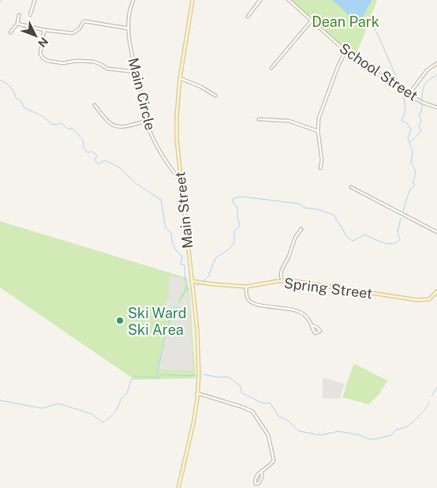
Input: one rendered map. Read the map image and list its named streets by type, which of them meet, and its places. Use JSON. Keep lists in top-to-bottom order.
{
  "streets": {
    "main road": ["Main Street", "Spring Street"],
    "street": ["School Street", "Main Circle"]
  },
  "crossings": [
    ["Main Circle", "Main Street"],
    ["Main Street", "Spring Street"]
  ],
  "parks": ["Dean Park"],
  "places": ["Ski Ward Ski Area"],
  "north": "bottom right"
}
